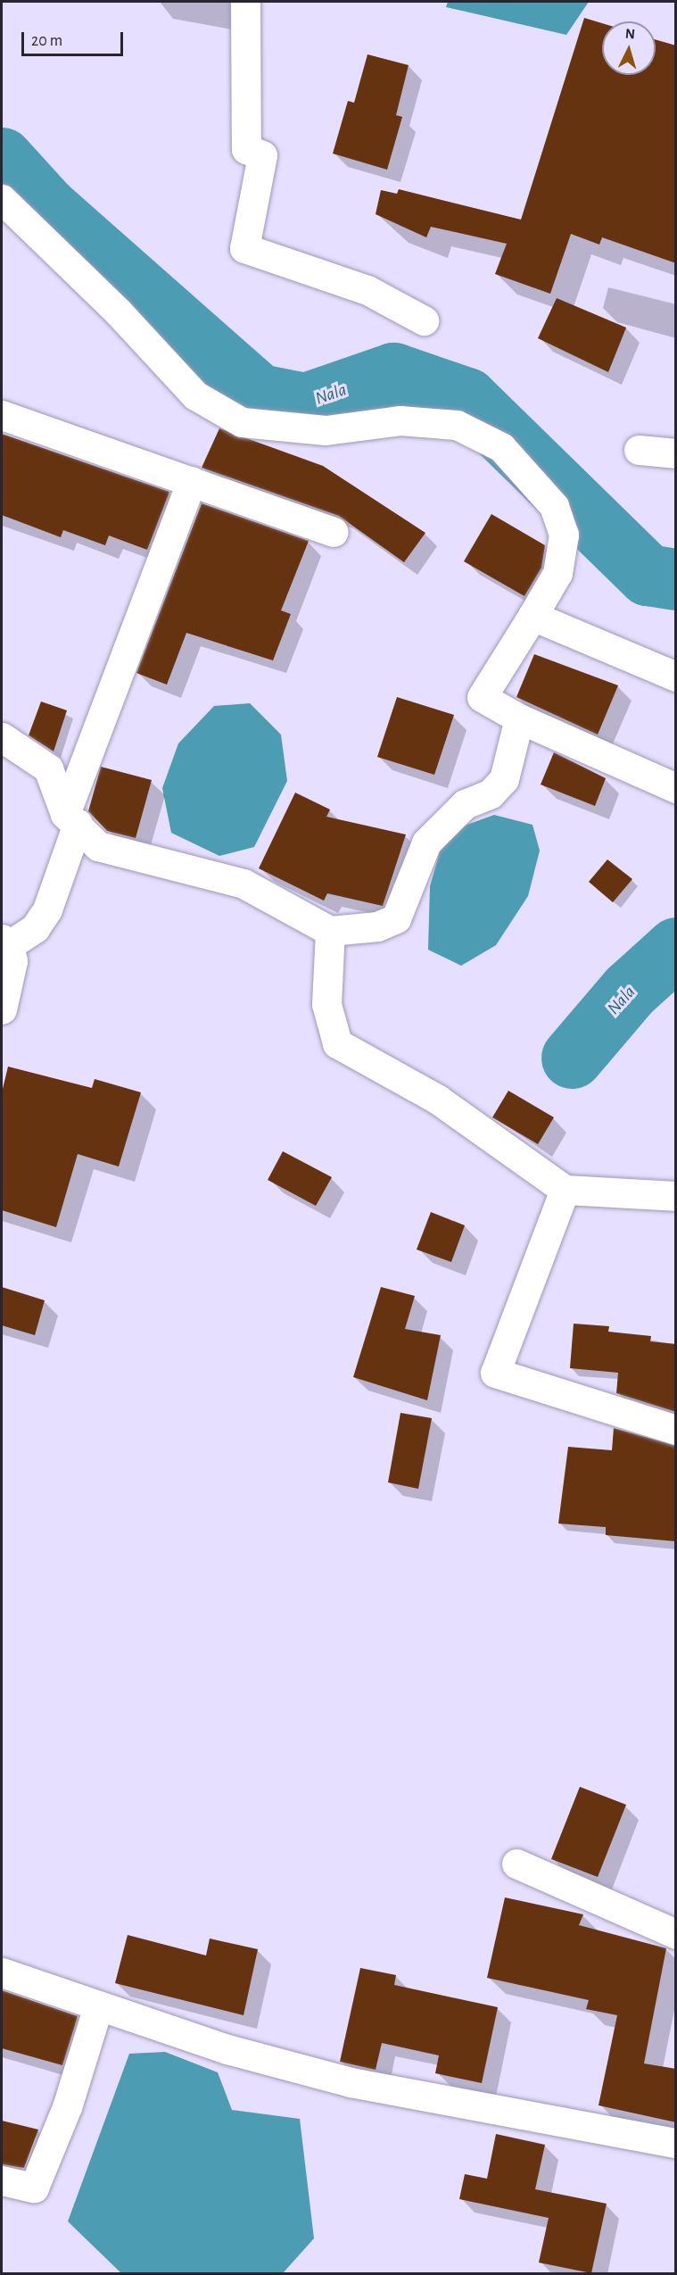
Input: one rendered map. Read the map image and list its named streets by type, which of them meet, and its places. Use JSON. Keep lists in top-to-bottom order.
{
  "water": ["Nala"],
  "scale_bar": "20 m",
  "north": "top"
}
